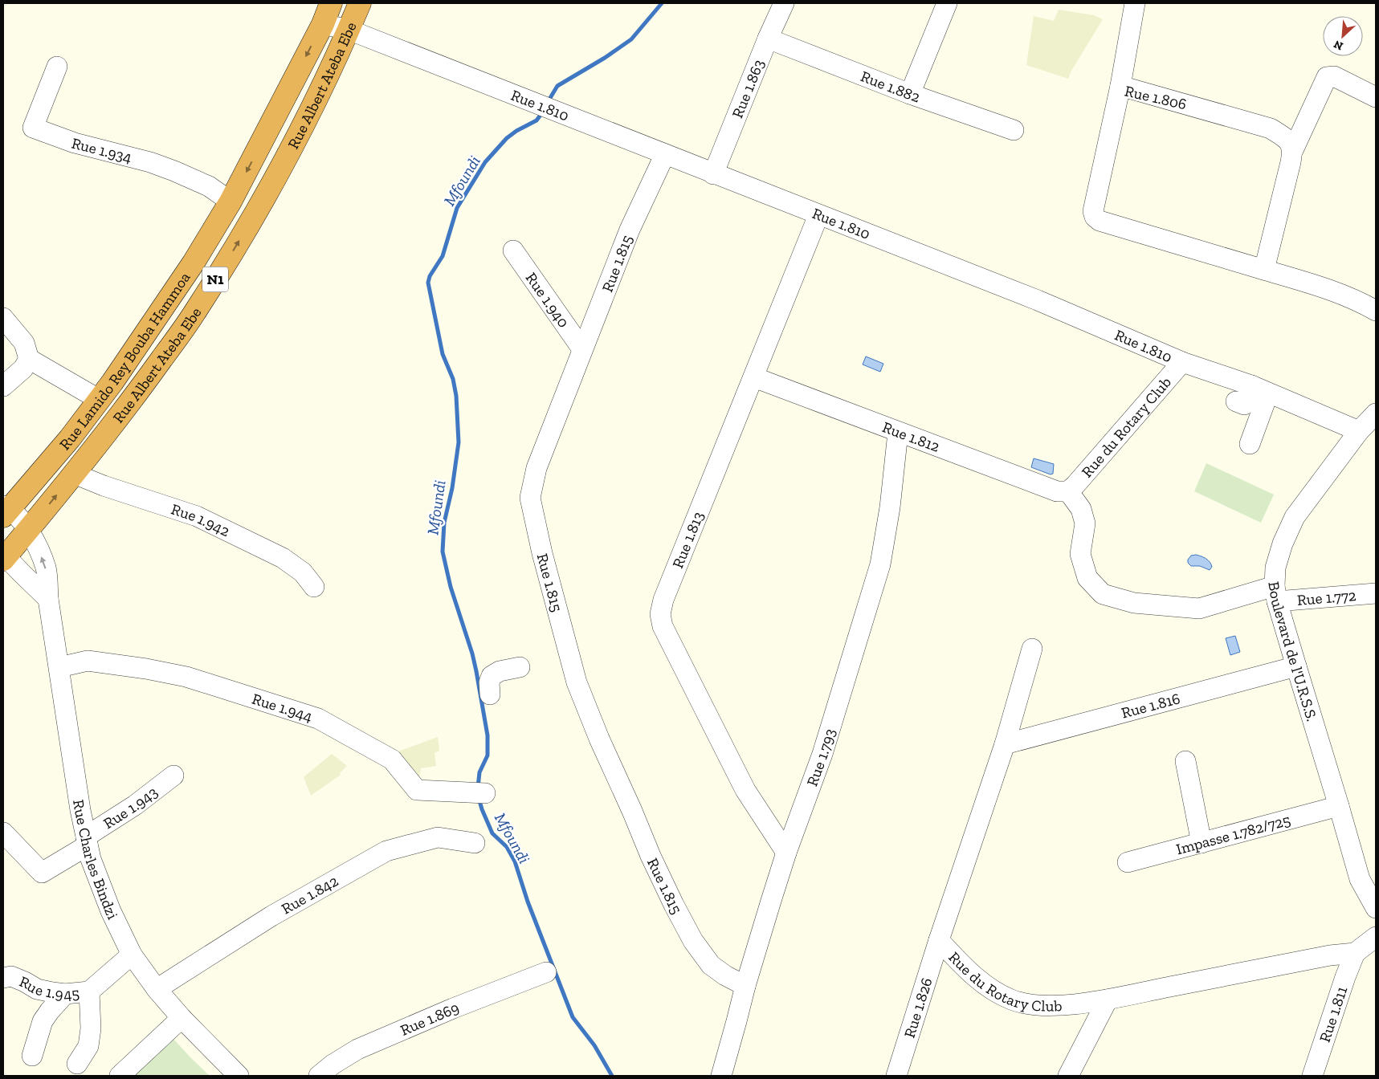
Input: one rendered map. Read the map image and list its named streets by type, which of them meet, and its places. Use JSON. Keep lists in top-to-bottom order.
{
  "streets": {
    "highway": ["Rue Albert Ateba Ebe", "N1", "Rue Lamido Rey Bouba Hammoa"],
    "street": [
      "Rue 1.882",
      "Rue 1.863",
      "Rue 1.806",
      "Rue 1.810",
      "Rue 1.934",
      "Rue 1.815",
      "Rue 1.940",
      "Rue du Rotary Club",
      "Rue 1.812",
      "Rue 1.942",
      "Rue 1.813",
      "Rue 1.772",
      "Boulevard de l'U.R.S.S.",
      "Rue 1.816",
      "Rue 1.944",
      "Rue 1.793",
      "Rue 1.943",
      "Impasse 1.782/725",
      "Rue Charles Bindzi",
      "Rue 1.842",
      "Rue 1.945",
      "Rue 1.826",
      "Rue 1.811",
      "Rue 1.869"
    ]
  },
  "crossings": [
    ["Rue Albert Ateba Ebe", "Rue 1.810"],
    ["Rue Albert Ateba Ebe", "Rue 1.942"],
    ["Rue Albert Ateba Ebe", "Rue Charles Bindzi"],
    ["Rue 1.882", "Rue 1.863"],
    ["Rue 1.863", "Rue 1.810"],
    ["Rue 1.810", "Rue 1.815"],
    ["Rue 1.810", "Rue Lamido Rey Bouba Hammoa"],
    ["Rue 1.810", "Rue du Rotary Club"],
    ["Rue 1.810", "Rue 1.813"],
    ["Rue 1.810", "Boulevard de l'U.R.S.S."],
    ["Rue 1.934", "Rue Lamido Rey Bouba Hammoa"],
    ["Rue 1.815", "Rue 1.940"],
    ["Rue 1.815", "Rue 1.793"],
    ["Rue Lamido Rey Bouba Hammoa", "Rue Charles Bindzi"],
    ["Rue du Rotary Club", "Rue 1.812"],
    ["Rue du Rotary Club", "Rue 1.772"],
    ["Rue du Rotary Club", "Rue 1.816"],
    ["Rue du Rotary Club", "Rue 1.826"],
    ["Rue du Rotary Club", "Rue 1.811"],
    ["Rue 1.812", "Rue 1.813"],
    ["Rue 1.812", "Rue 1.772"],
    ["Rue 1.812", "Rue 1.793"],
    ["Rue 1.813", "Rue 1.793"],
    ["Rue 1.772", "Boulevard de l'U.R.S.S."],
    ["Boulevard de l'U.R.S.S.", "Rue 1.816"],
    ["Boulevard de l'U.R.S.S.", "Impasse 1.782/725"],
    ["Rue 1.944", "Rue Charles Bindzi"],
    ["Rue 1.943", "Rue Charles Bindzi"],
    ["Rue Charles Bindzi", "Rue 1.842"],
    ["Rue Charles Bindzi", "Rue 1.945"]
  ],
  "one_way": ["Rue Albert Ateba Ebe"],
  "water": ["Mfoundi"],
  "north": "bottom left"
}
